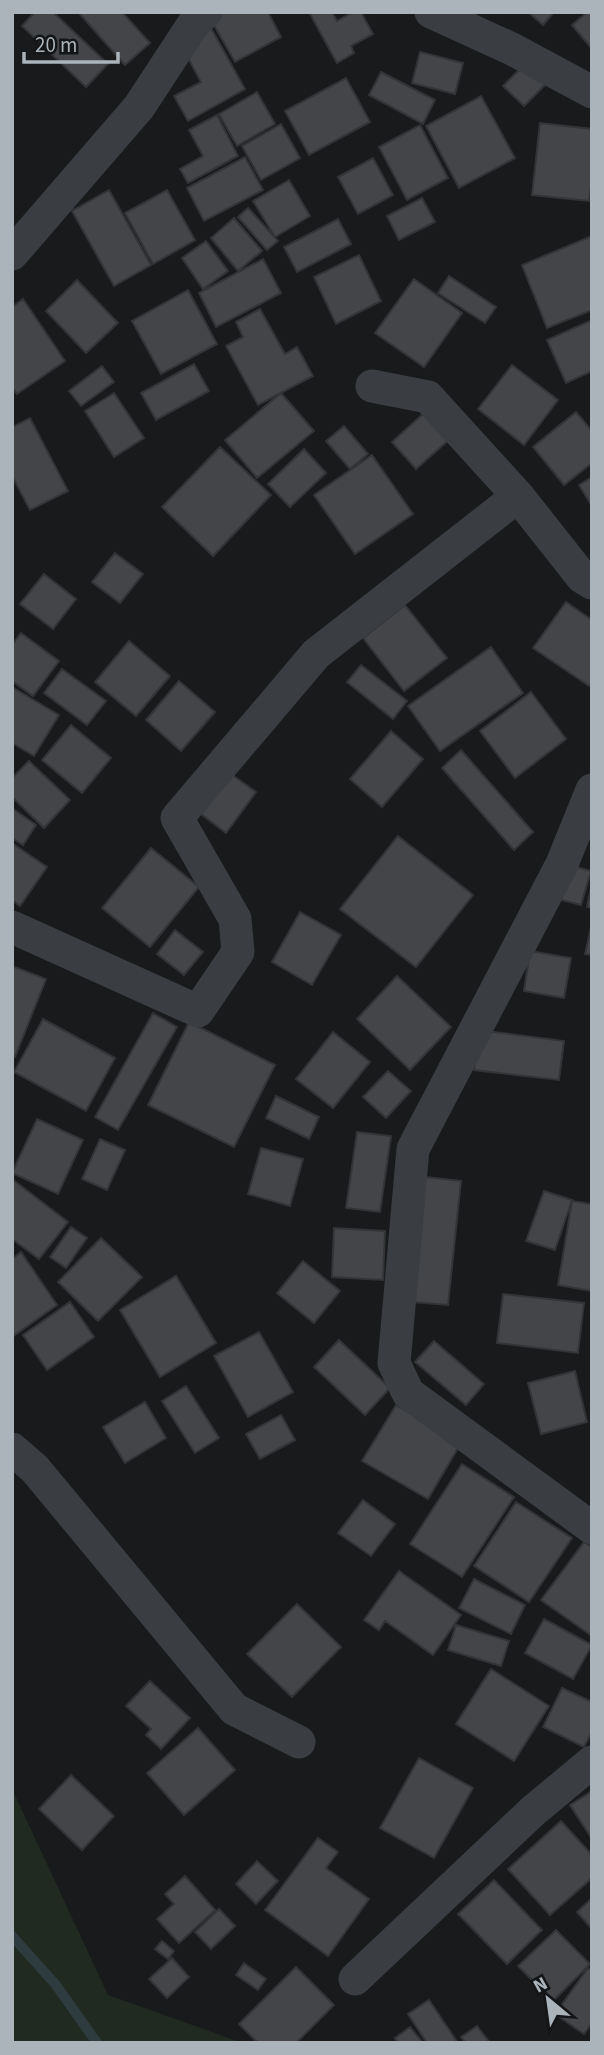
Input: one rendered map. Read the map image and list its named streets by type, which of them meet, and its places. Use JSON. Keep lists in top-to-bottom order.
{
  "scale_bar": "20 m",
  "north": "top left"
}
